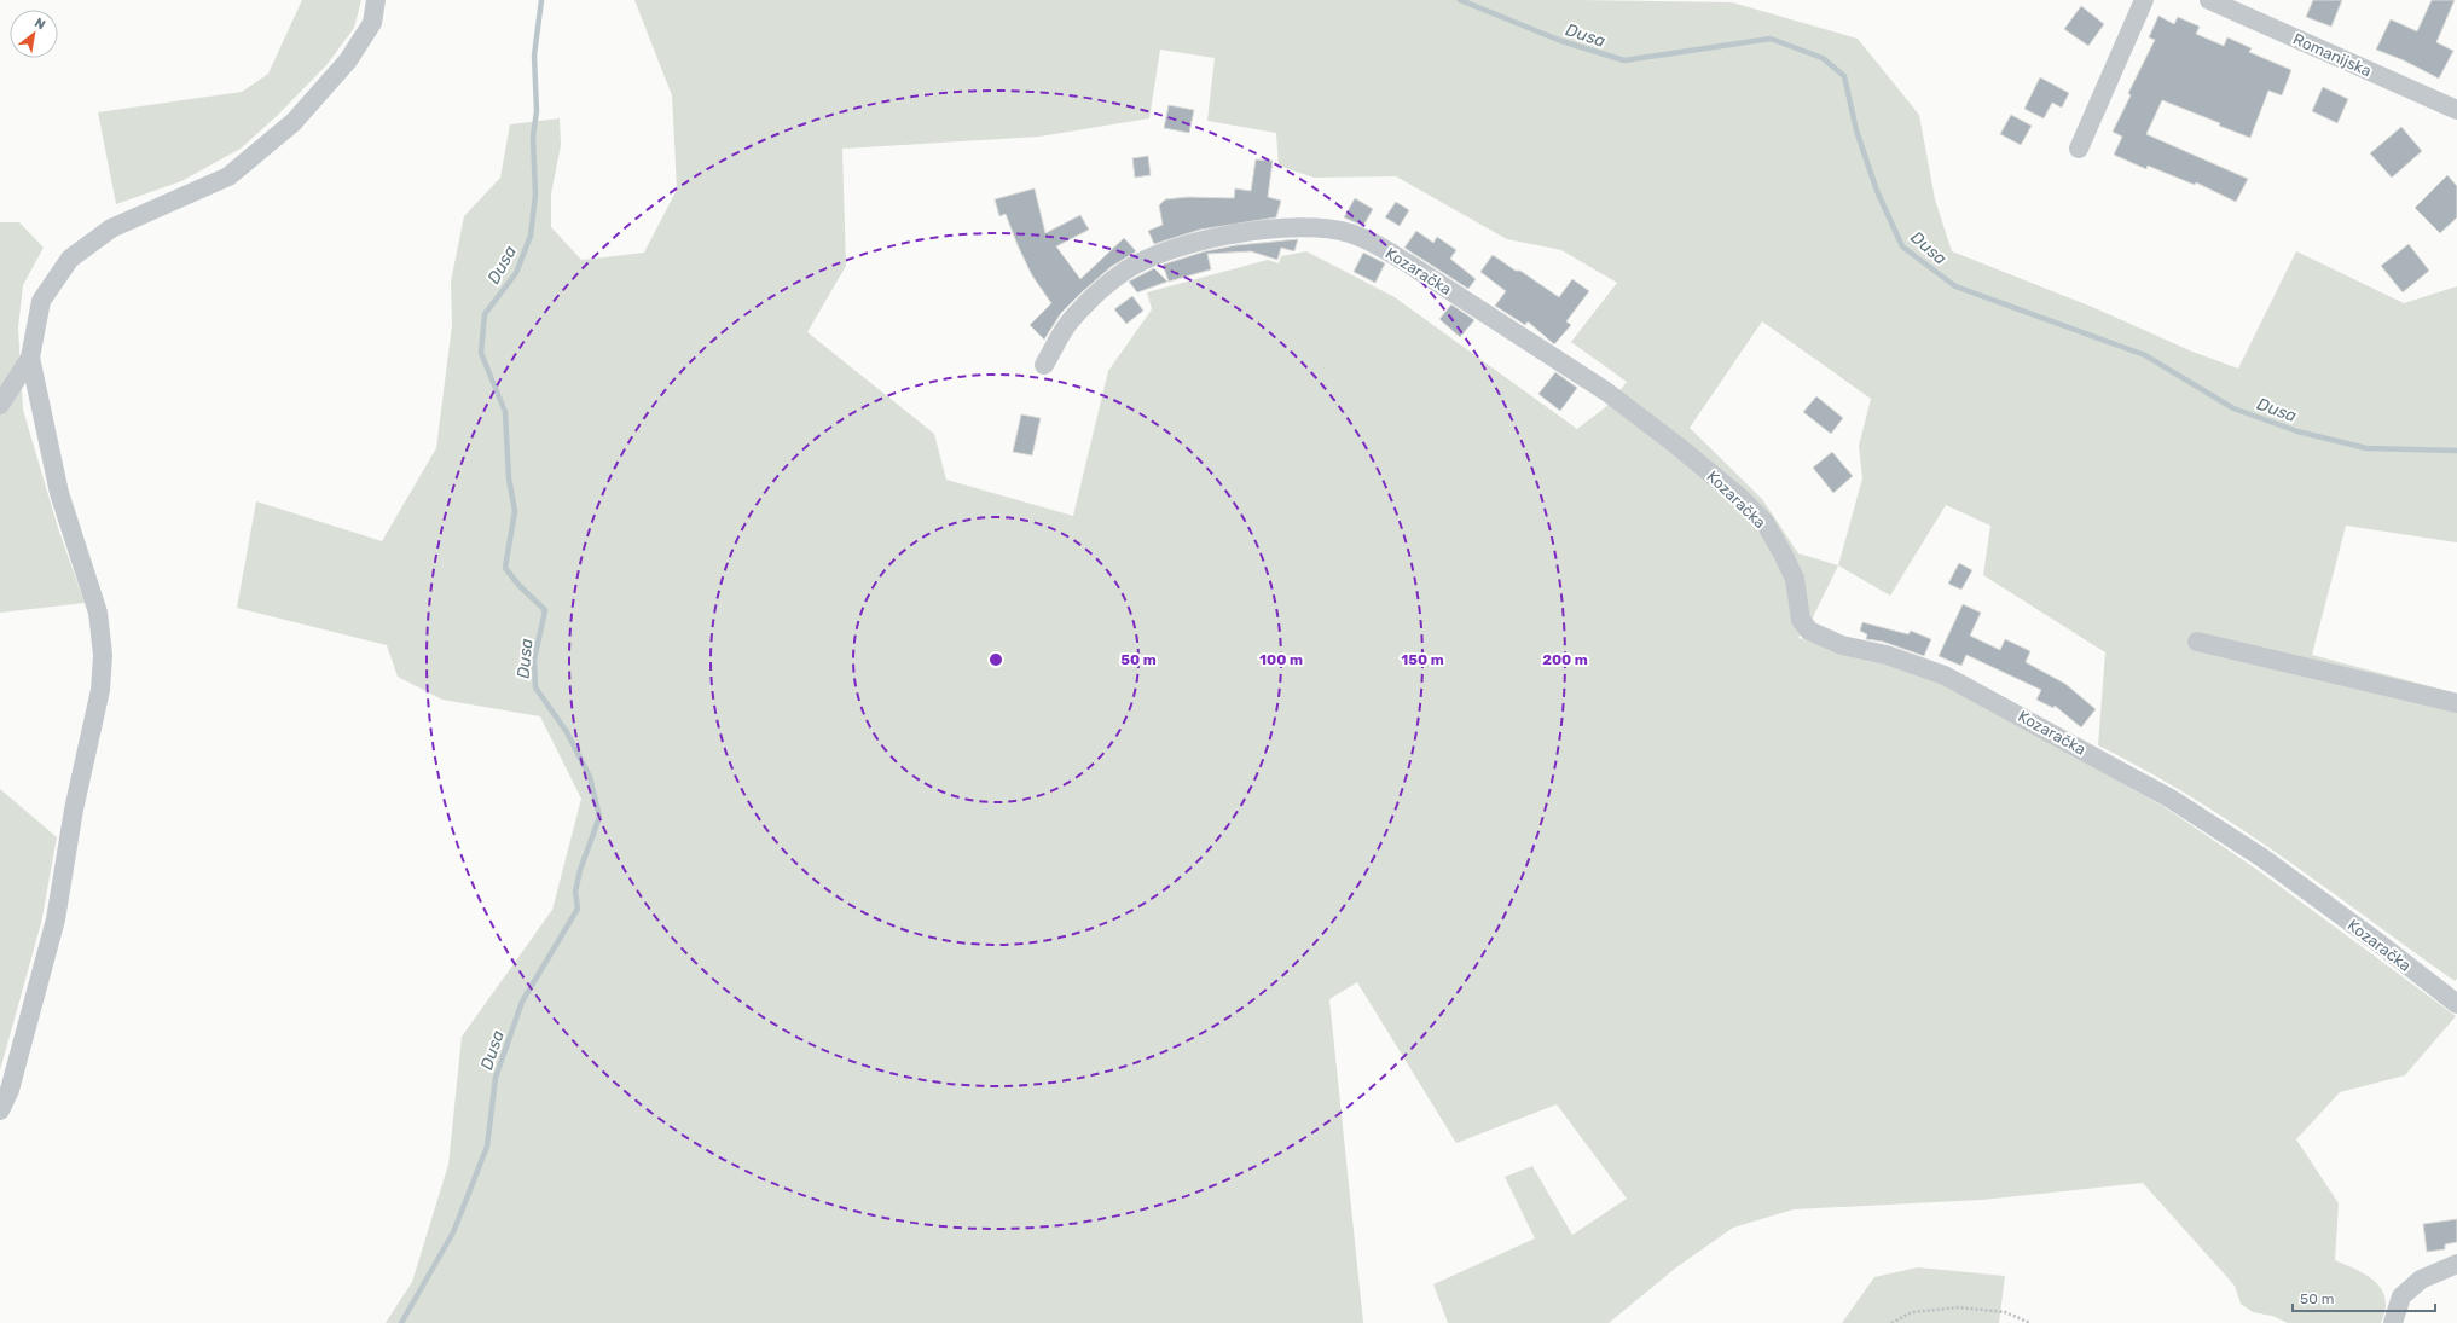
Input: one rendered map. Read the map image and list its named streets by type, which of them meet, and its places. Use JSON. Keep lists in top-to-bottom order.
{
  "streets": {
    "street": ["Romanijska", "Kozaračka"]
  },
  "water": ["Dusa"],
  "scale_bar": "50 m",
  "north": "top right",
  "rings": [
    "50 m",
    "100 m",
    "150 m",
    "200 m"
  ]
}
